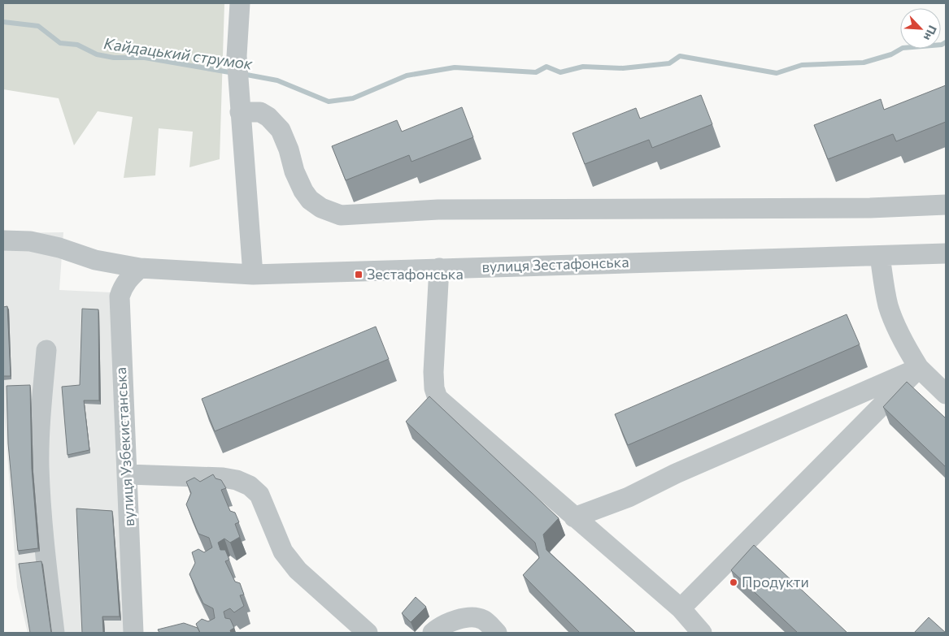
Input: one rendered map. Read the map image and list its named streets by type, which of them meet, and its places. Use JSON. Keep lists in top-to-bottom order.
{
  "streets": {
    "street": ["вулиця Зестафонська", "вулиця Узбекистанська"]
  },
  "crossings": [
    ["вулиця Зестафонська", "вулиця Узбекистанська"]
  ],
  "water": ["Кайдацький струмок"],
  "places": {
    "transit": ["Зестафонська"],
    "other": ["Продукти"]
  },
  "north": "bottom right"
}
